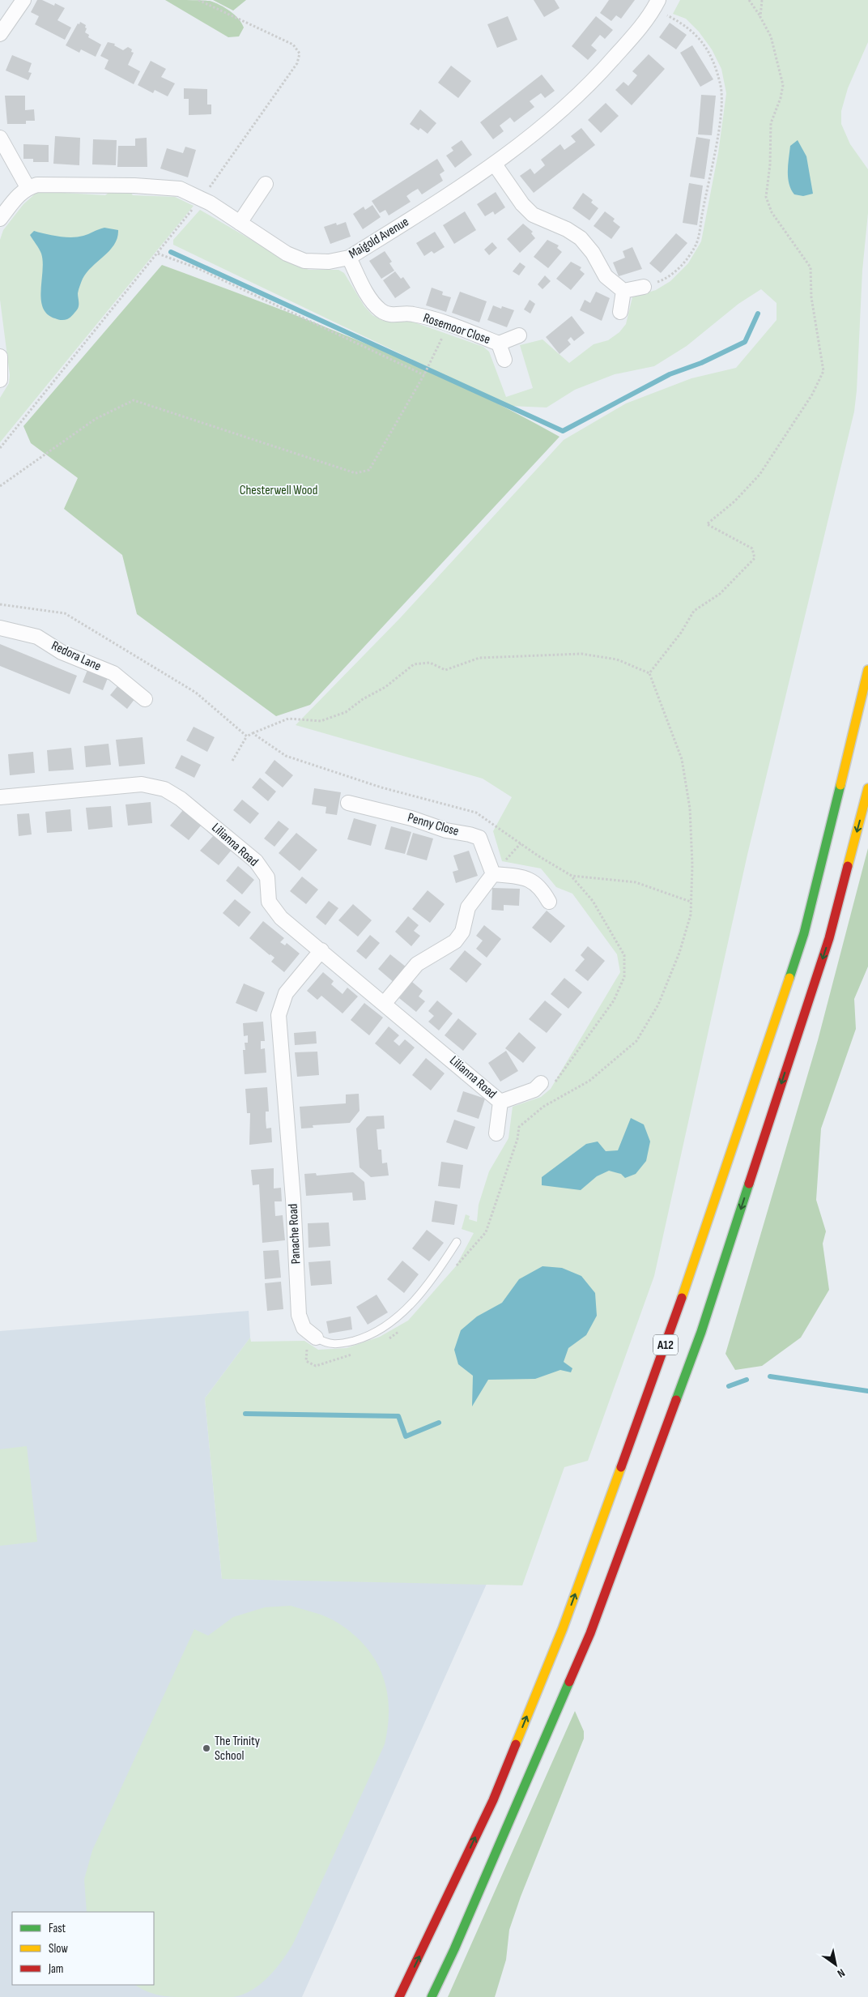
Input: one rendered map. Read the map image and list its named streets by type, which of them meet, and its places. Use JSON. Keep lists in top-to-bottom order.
{
  "streets": {
    "highway": ["A12"],
    "street": [
      "Maigold Avenue",
      "Rosemoor Close",
      "Redora Lane",
      "Penny Close",
      "Lilianna Road",
      "Panache Road"
    ]
  },
  "crossings": [
    ["Maigold Avenue", "Rosemoor Close"],
    ["Lilianna Road", "Panache Road"]
  ],
  "parks": ["Chesterwell Wood"],
  "places": ["The Trinity School"],
  "legend": ["Fast", "Slow", "Jam"],
  "north": "bottom right"
}
